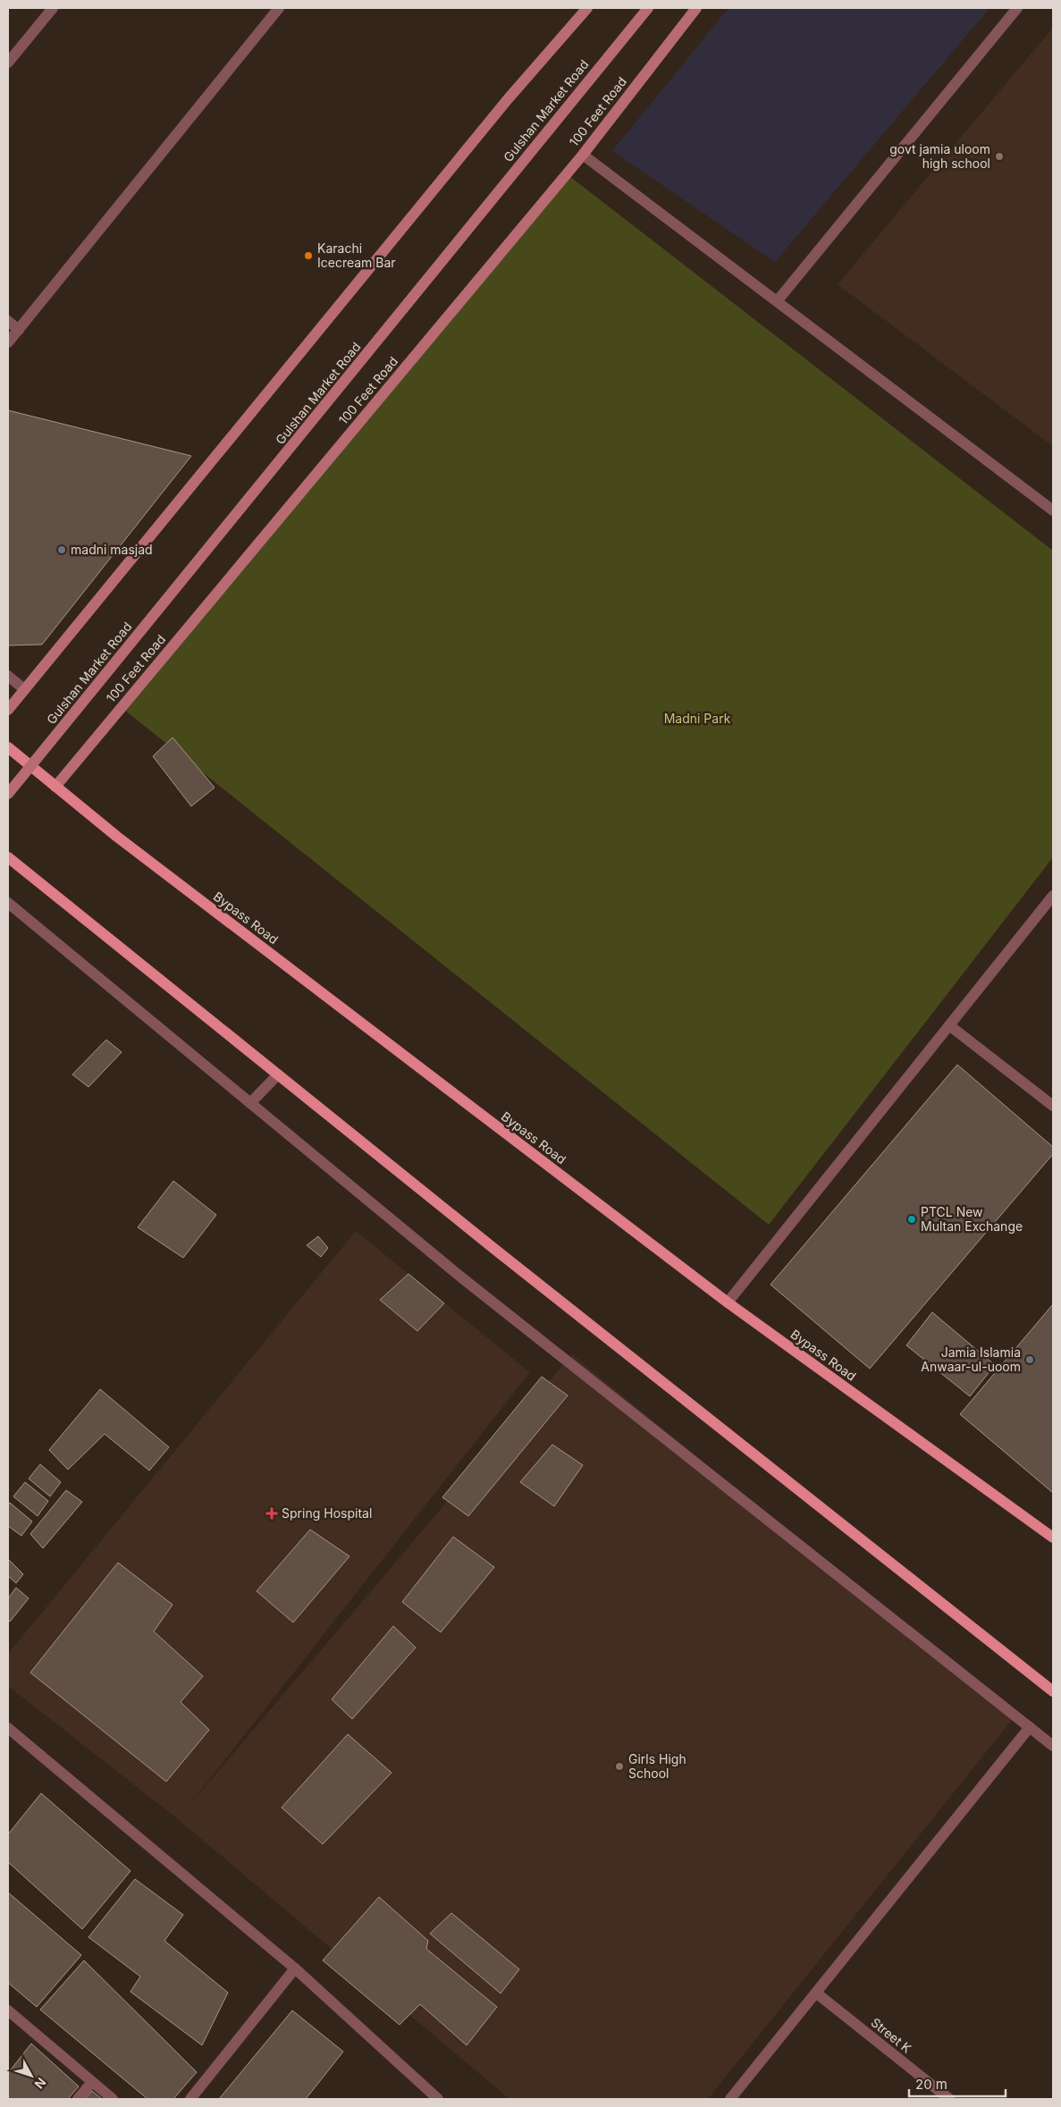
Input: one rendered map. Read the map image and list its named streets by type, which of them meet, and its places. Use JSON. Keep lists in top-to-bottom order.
{
  "streets": {
    "main road": ["Gulshan Market Road", "100 Feet Road", "Bypass Road"],
    "street": ["Street K"]
  },
  "crossings": [
    ["100 Feet Road", "Bypass Road"]
  ],
  "parks": ["Madni Park"],
  "places": {
    "other": [
      "govt jamia uloom high school",
      "Karachi Icecream Bar",
      "madni masjad",
      "PTCL New Multan Exchange",
      "Jamia Islamia Anwaar-ul-uoom",
      "Girls High School"
    ],
    "health": ["Spring Hospital"]
  },
  "scale_bar": "20 m",
  "north": "bottom right"
}
